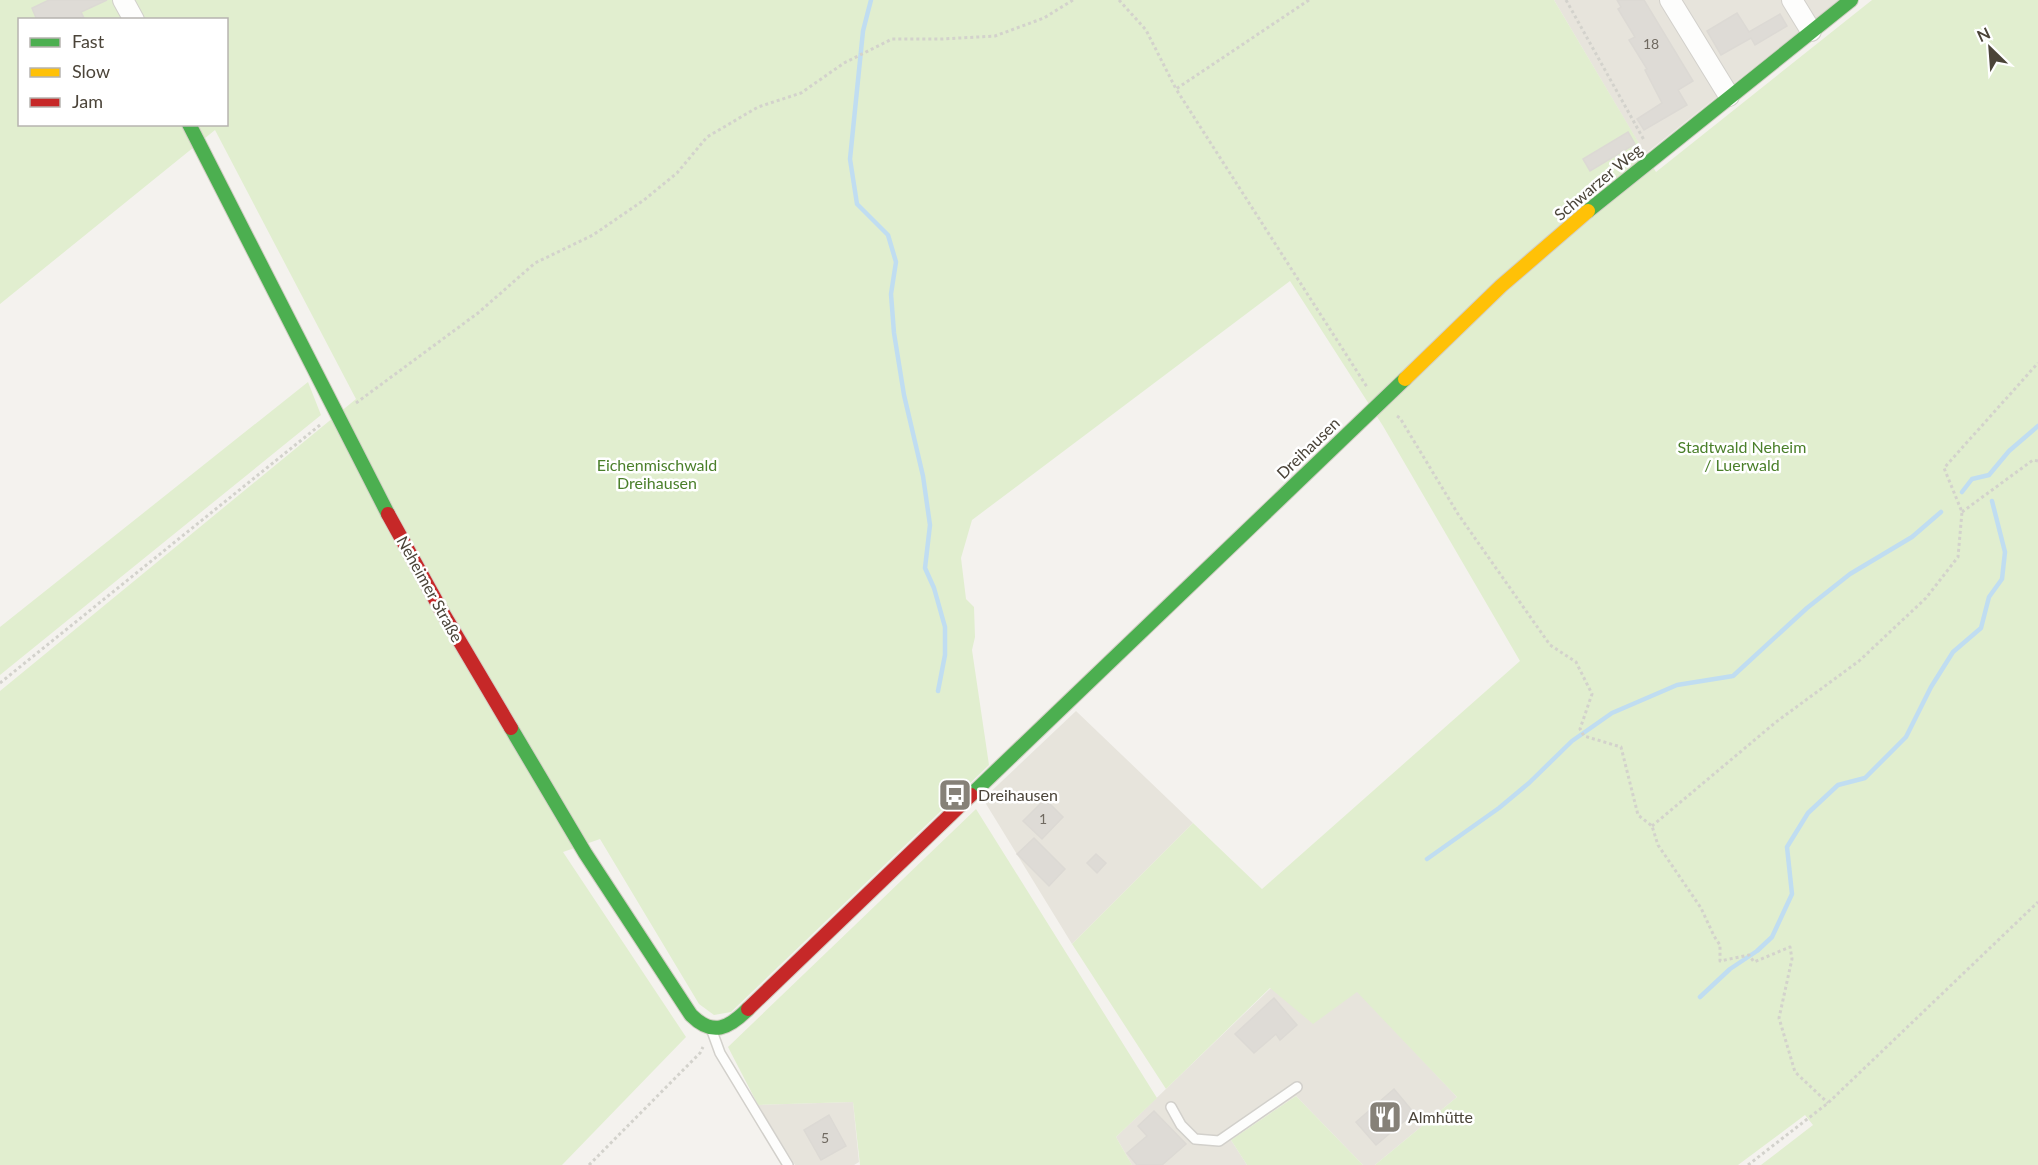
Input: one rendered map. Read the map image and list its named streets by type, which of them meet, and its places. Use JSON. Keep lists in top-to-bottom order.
{
  "streets": {
    "street": ["Schwarzer Weg", "Dreihausen", "Neheimer Straße"]
  },
  "crossings": [
    ["Schwarzer Weg", "Dreihausen"],
    ["Dreihausen", "Neheimer Straße"]
  ],
  "parks": ["Stadtwald Neheim / Luerwald", "Eichenmischwald Dreihausen"],
  "places": {
    "bus stop": ["Dreihausen"],
    "restaurant": ["Almhütte"]
  },
  "house_numbers": ["18", "1", "5"],
  "legend": ["Fast", "Slow", "Jam"],
  "north": "top left"
}
